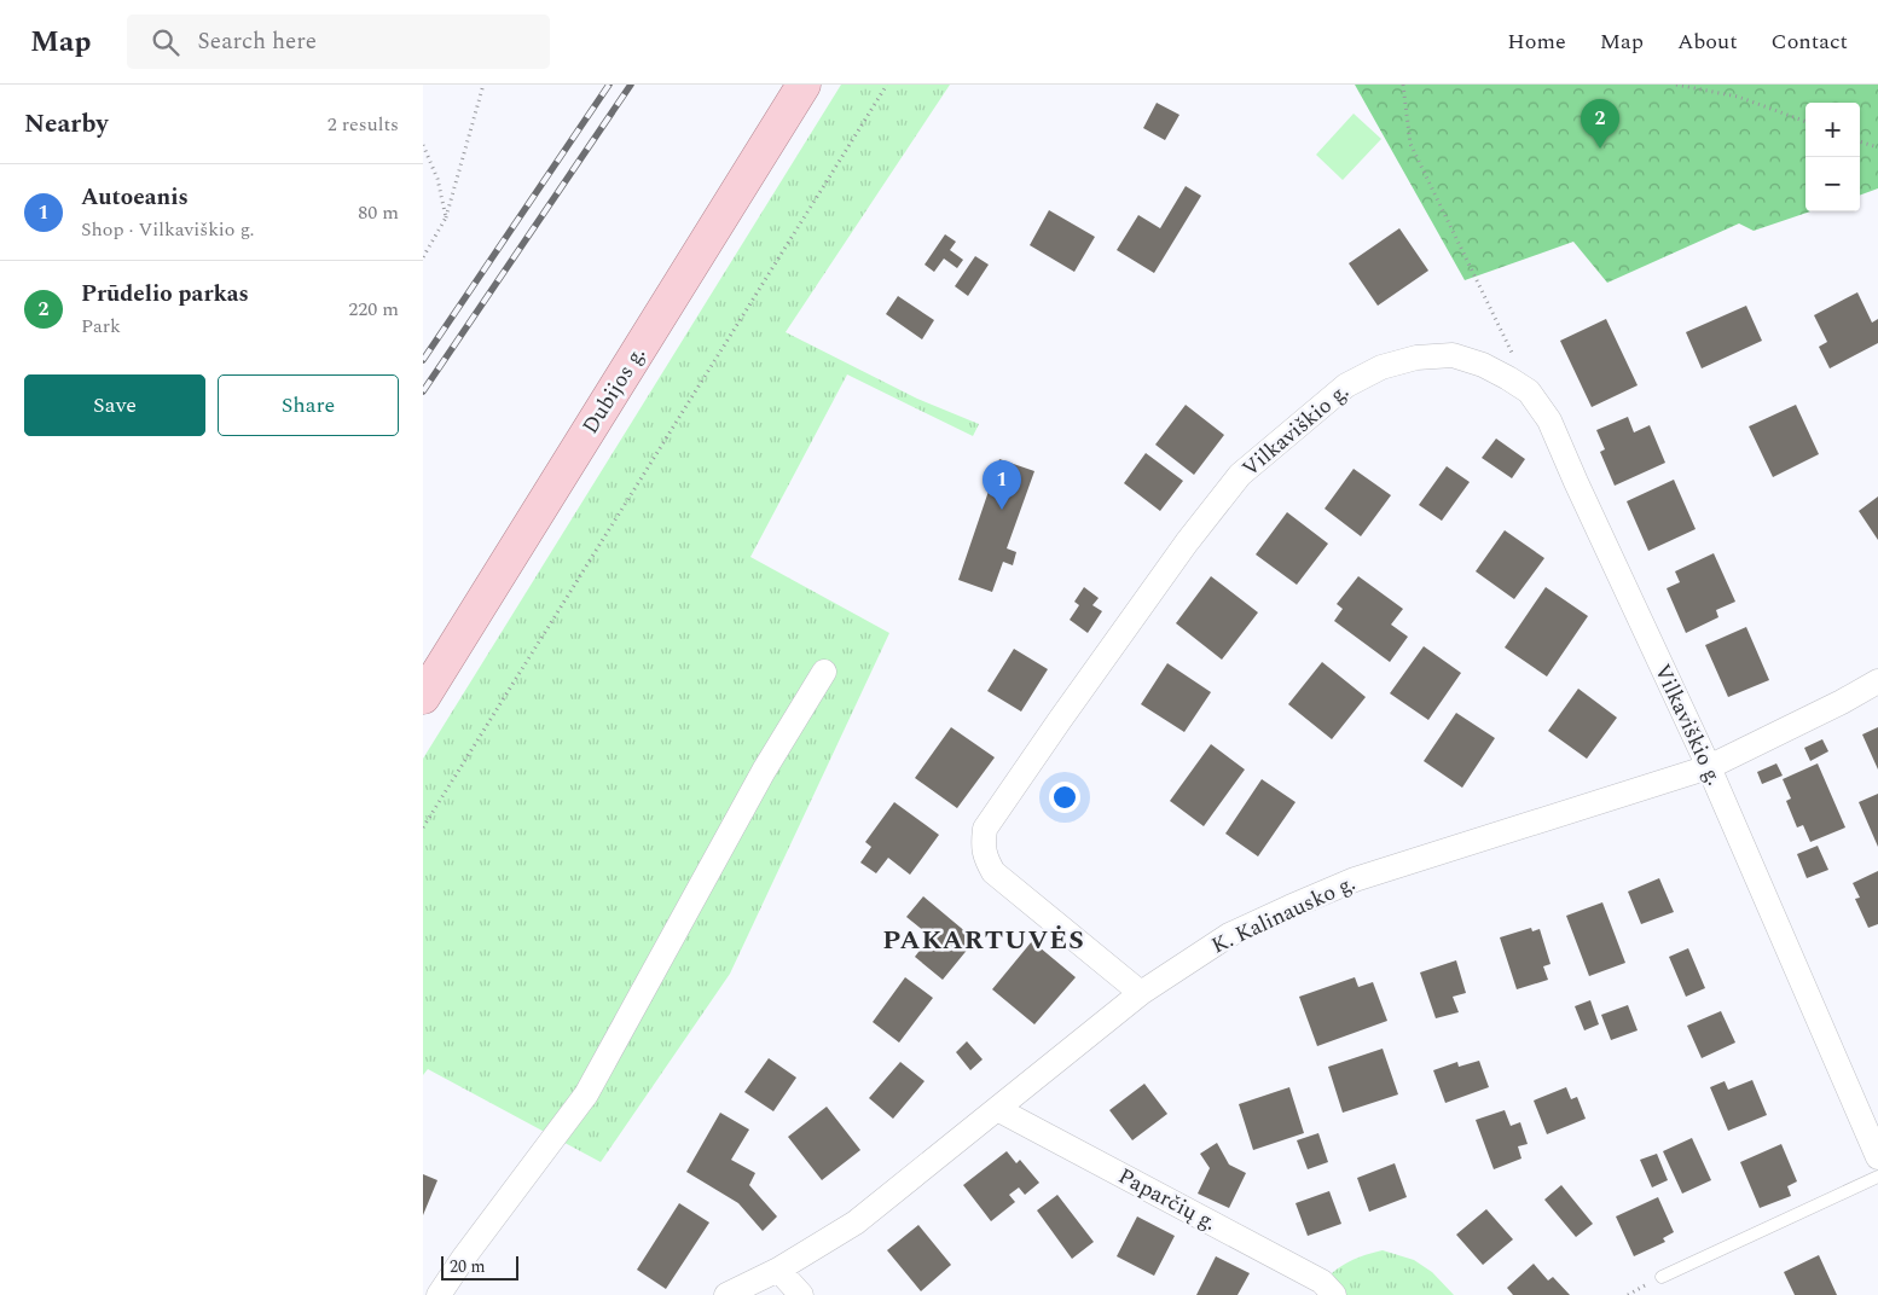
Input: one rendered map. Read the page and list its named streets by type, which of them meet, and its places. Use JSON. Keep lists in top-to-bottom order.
{
  "streets": {
    "main road": ["Dubijos g."],
    "street": ["Vilkaviškio g.", "K. Kalinausko g.", "Paparčių g."]
  },
  "crossings": [
    ["Vilkaviškio g.", "K. Kalinausko g."],
    ["K. Kalinausko g.", "Paparčių g."]
  ],
  "districts": ["PAKARTUVĖS"],
  "scale_bar": "20 m",
  "page": {
    "header": "Map",
    "search": "Search here",
    "nav": [
      "Home",
      "Map",
      "About",
      "Contact"
    ],
    "heading": ["Nearby", "2 results"],
    "pins": ["2", "1"],
    "map_buttons": ["+", "−"],
    "list": [
      {
        "mark": "1",
        "name": "Autoeanis",
        "note": "Shop · Vilkaviškio g.",
        "value": "80 m"
      },
      {
        "mark": "2",
        "name": "Prūdelio parkas",
        "note": "Park",
        "value": "220 m"
      }
    ],
    "buttons": ["Save", "Share"],
    "scale": "20 m"
  }
}
